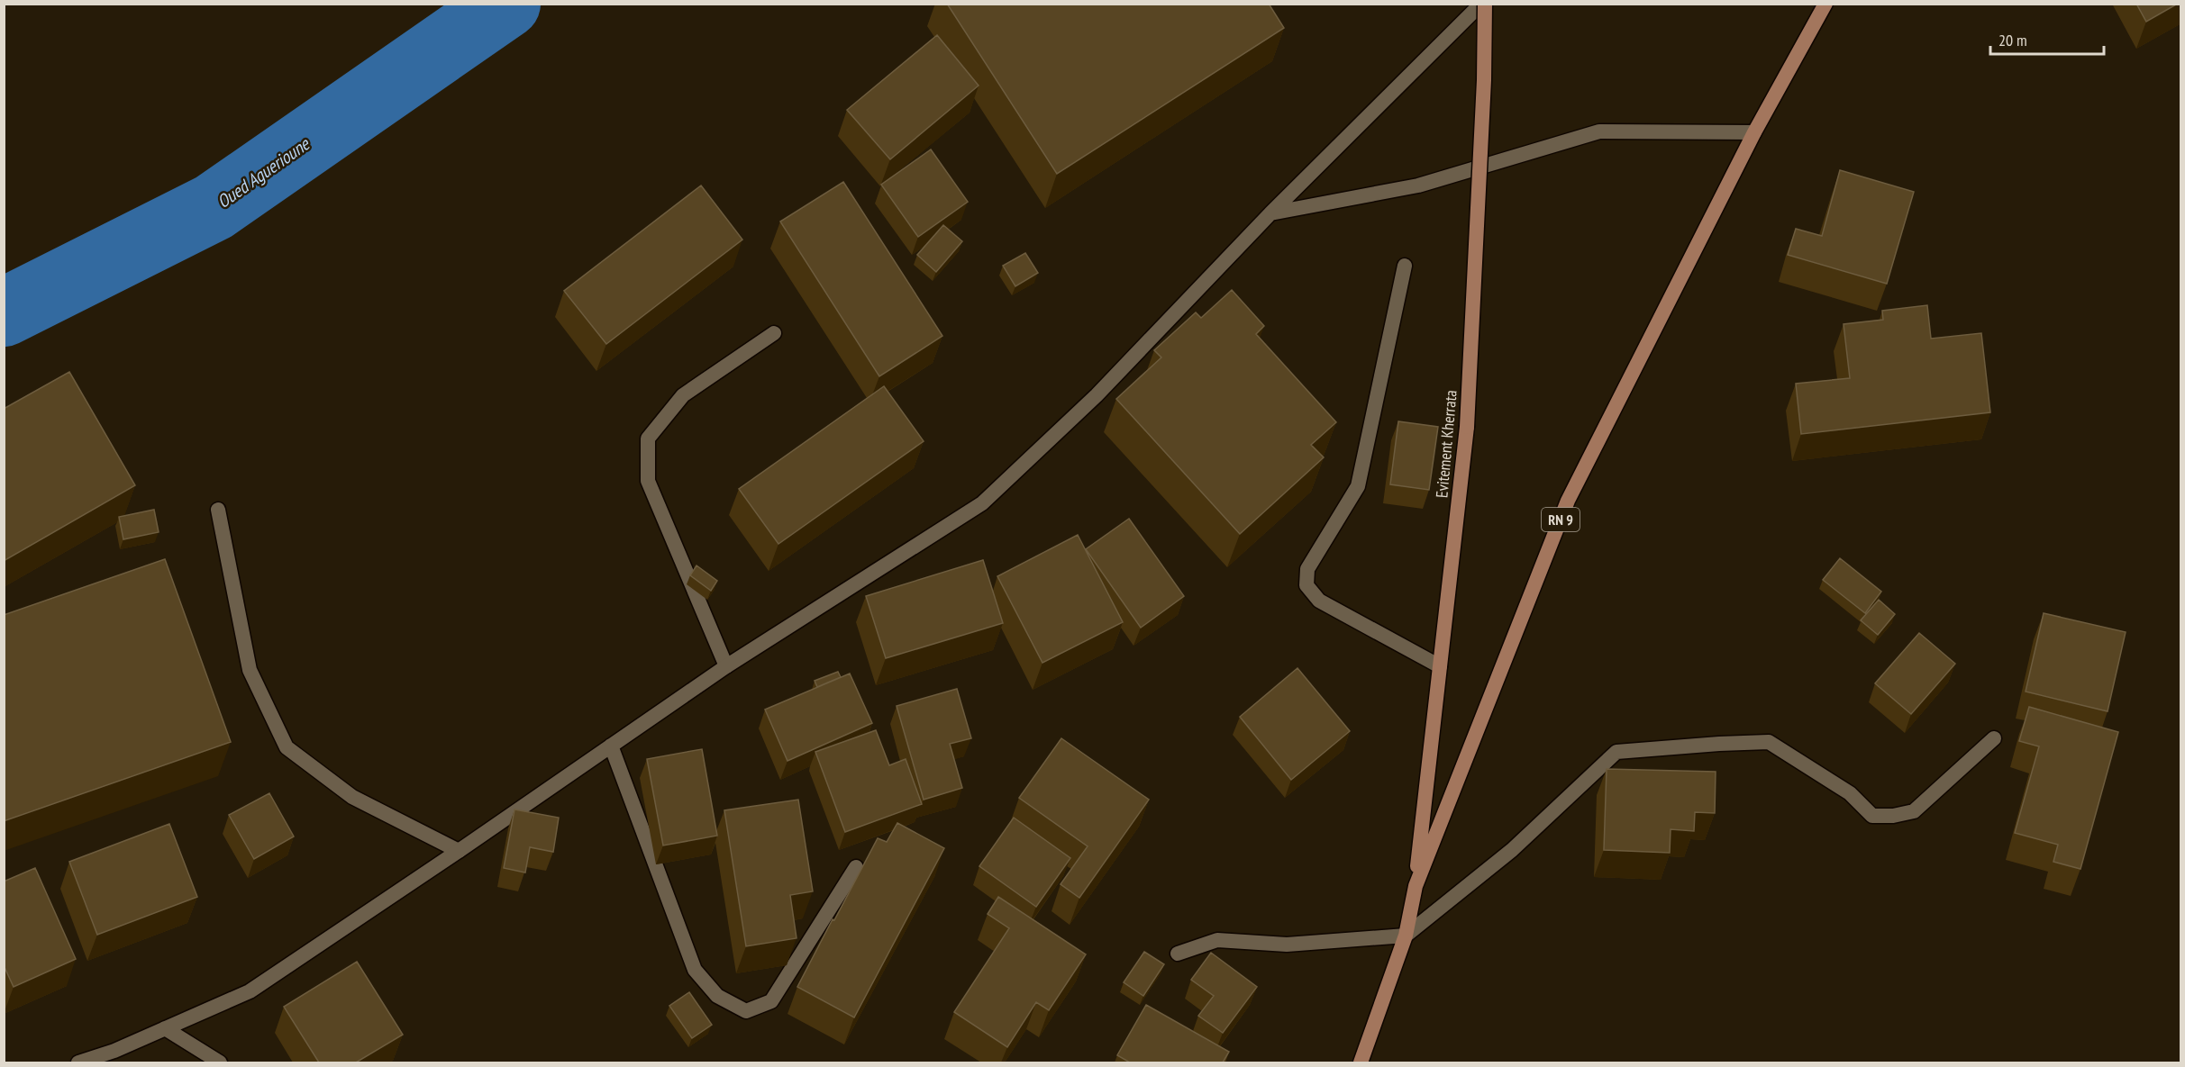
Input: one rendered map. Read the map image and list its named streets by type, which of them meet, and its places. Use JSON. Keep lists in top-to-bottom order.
{
  "streets": {
    "main road": ["Evitement Kherrata", "RN 9"]
  },
  "crossings": [
    ["Evitement Kherrata", "RN 9"]
  ],
  "water": ["Oued Aguerioune"],
  "scale_bar": "20 m"
}
